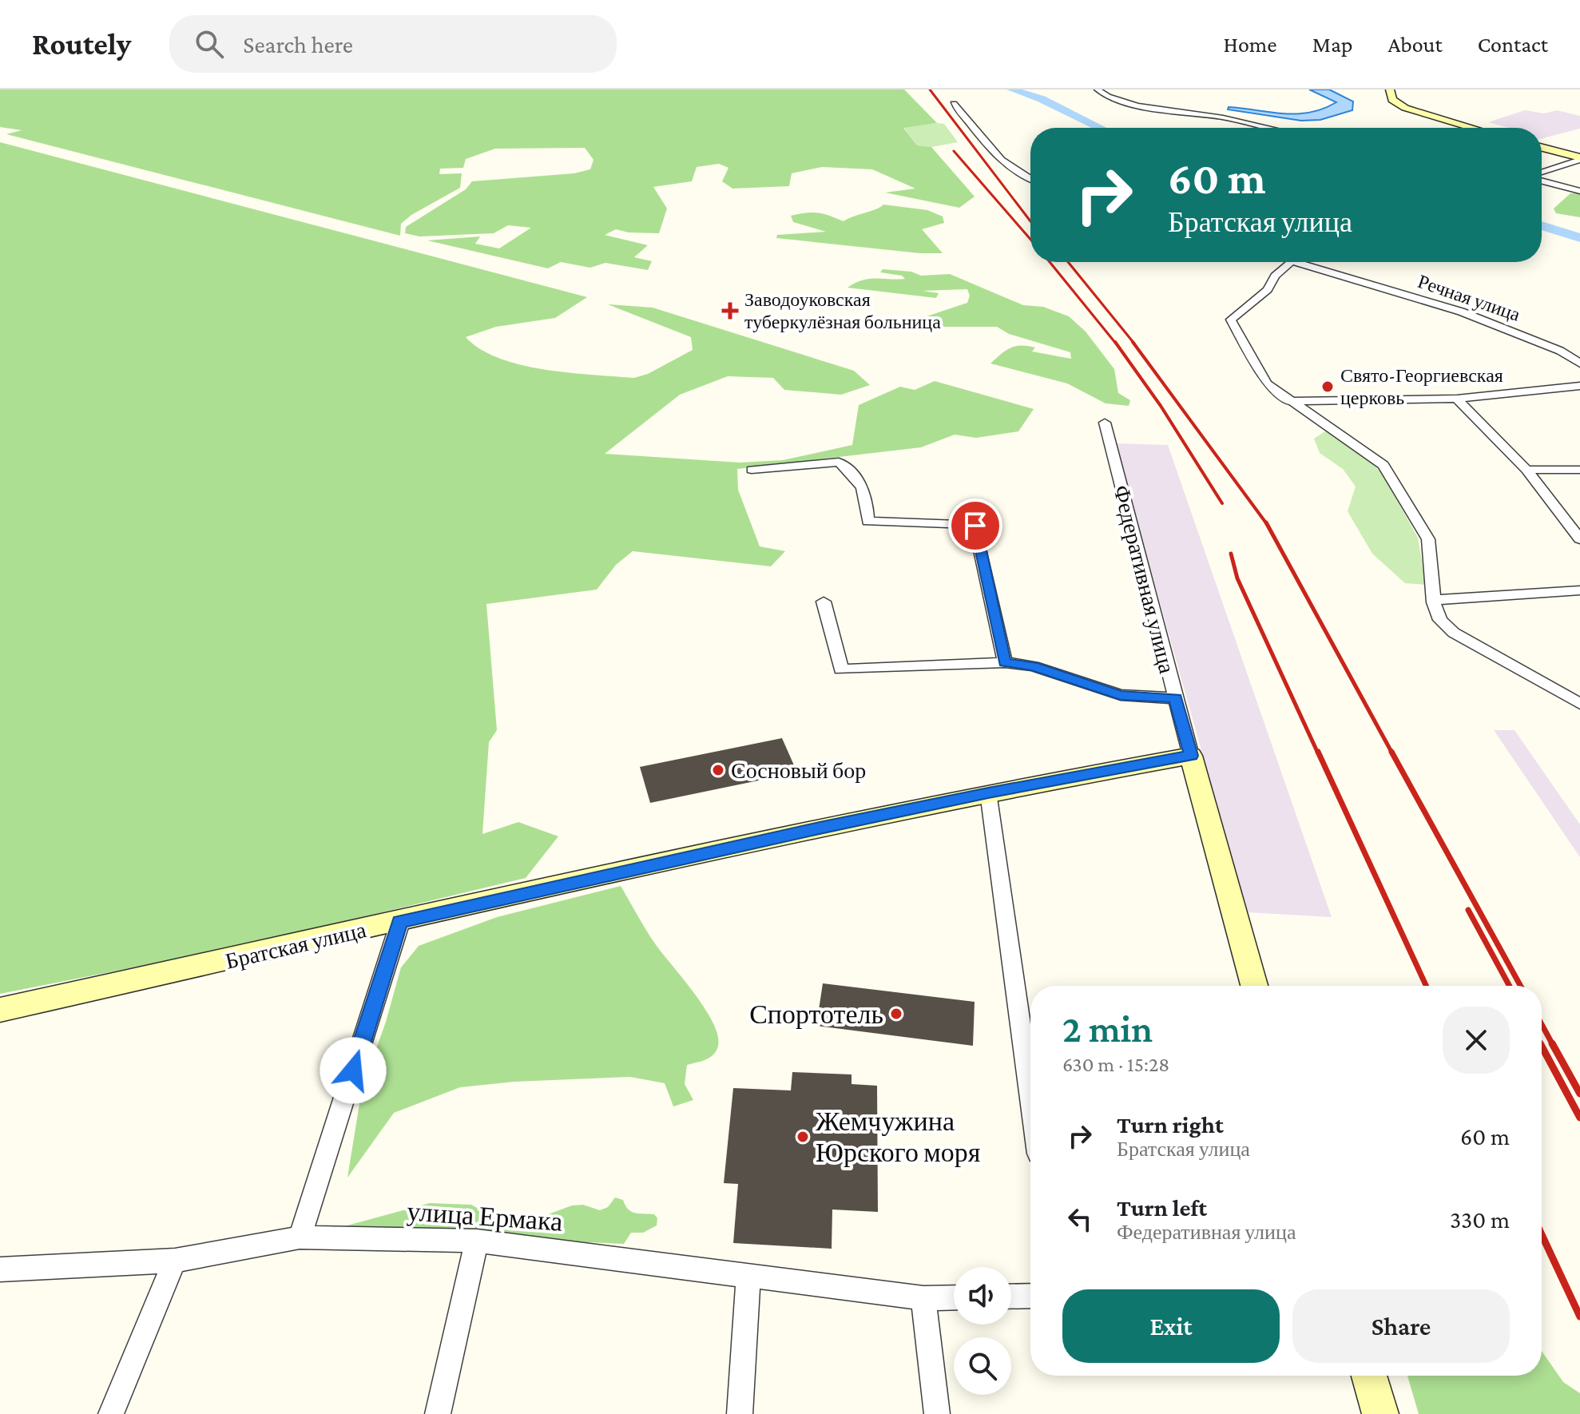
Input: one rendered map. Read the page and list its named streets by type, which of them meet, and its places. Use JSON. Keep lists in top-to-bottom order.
{
  "streets": {
    "street": [
      "Речная улица",
      "Федеративная улица",
      "Братская улица",
      "улица Ермака"
    ]
  },
  "crossings": [
    ["Федеративная улица", "Братская улица"]
  ],
  "places": {
    "health": ["Заводоуковская туберкулёзная больница"],
    "other": [
      "Свято-Георгиевская церковь",
      "Сосновый бор",
      "Спортотель",
      "Жемчужина Юрского моря"
    ]
  },
  "page": {
    "header": "Routely",
    "search": "Search here",
    "nav": [
      "Home",
      "Map",
      "About",
      "Contact"
    ],
    "turn": ["60 m", "Братская улица"],
    "heading": ["2 min", "630 m · 15:28"],
    "list": [
      {
        "name": "Turn right",
        "note": "Братская улица",
        "value": "60 m"
      },
      {
        "name": "Turn left",
        "note": "Федеративная улица",
        "value": "330 m"
      }
    ],
    "buttons": ["Exit", "Share"]
  }
}
